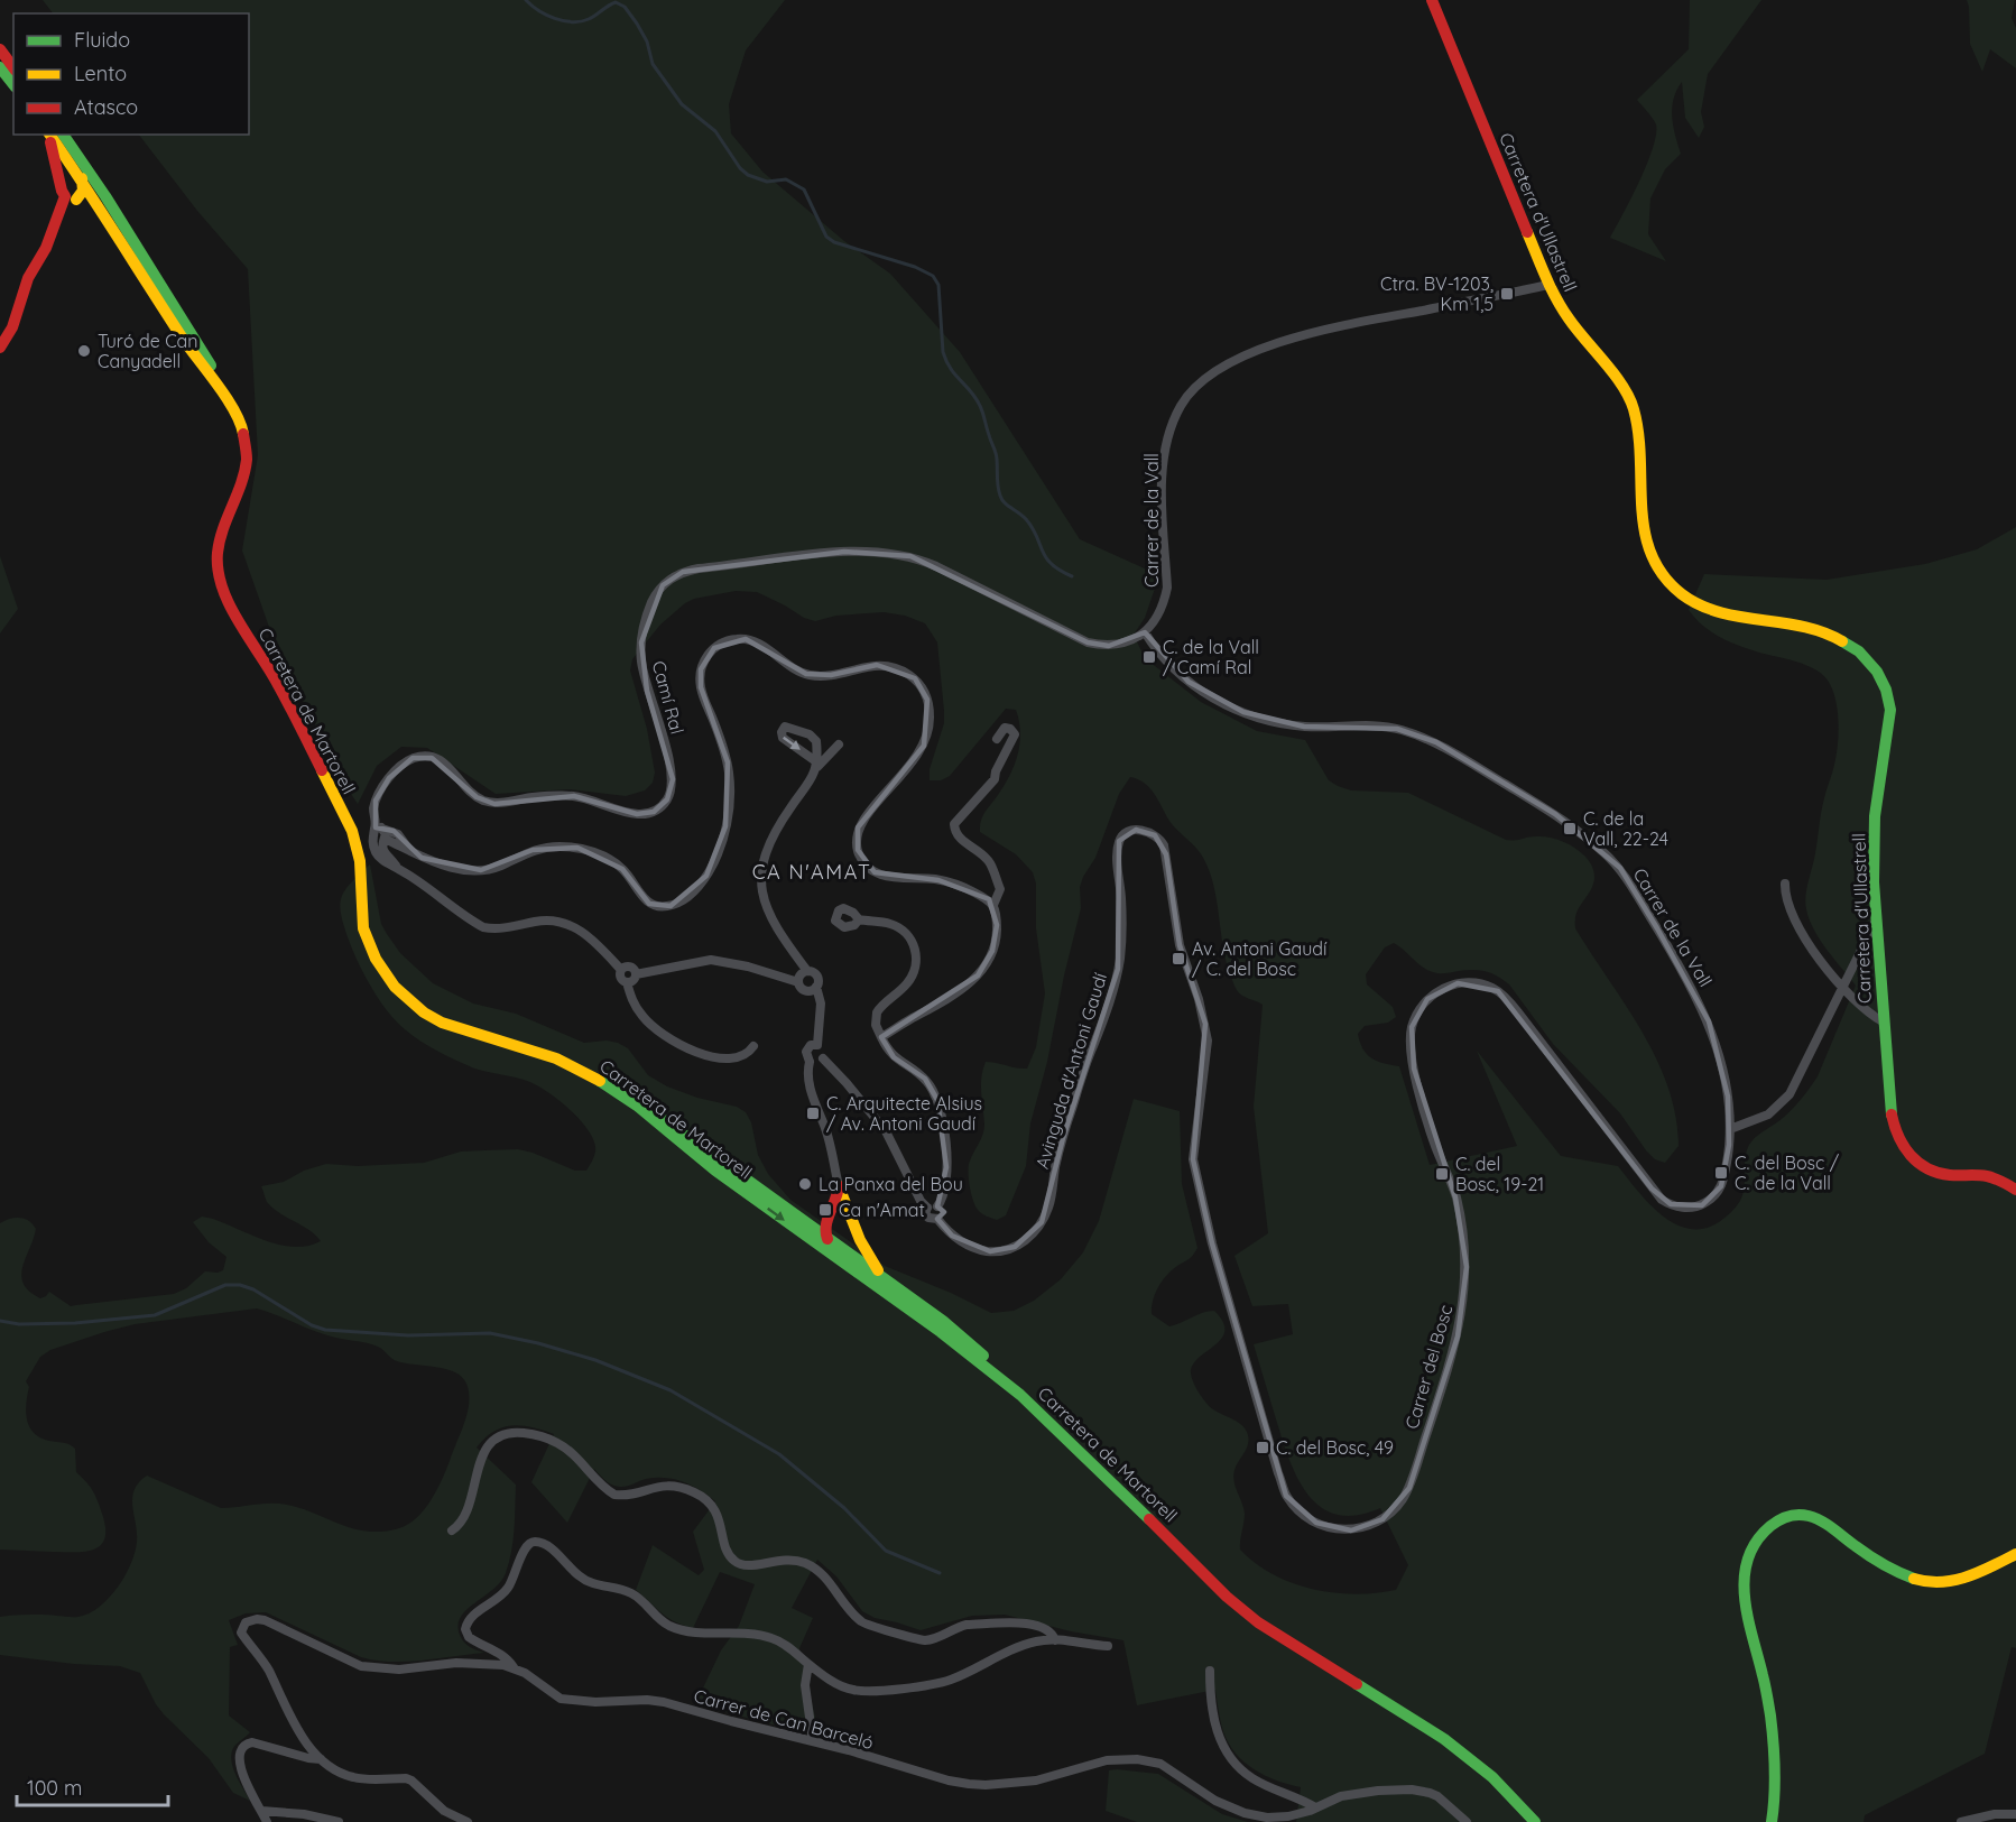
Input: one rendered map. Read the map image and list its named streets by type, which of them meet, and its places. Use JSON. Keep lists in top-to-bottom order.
{
  "streets": {
    "main road": ["Carretera d'Ullastrell", "Carretera de Martorell"],
    "street": [
      "Carrer de la Vall",
      "Camí Ral",
      "Avinguda d'Antoni Gaudí",
      "Carrer del Bosc",
      "Carrer de Can Barceló"
    ]
  },
  "crossings": [
    ["Carretera d'Ullastrell", "Carrer de la Vall"],
    ["Carrer de la Vall", "Camí Ral"],
    ["Carrer de la Vall", "Carrer del Bosc"],
    ["Avinguda d'Antoni Gaudí", "Carrer del Bosc"]
  ],
  "districts": ["CA N'AMAT"],
  "places": {
    "transit": [
      "Ctra. BV-1203, Km 1,5",
      "C. de la Vall / Camí Ral",
      "C. de la Vall, 22-24",
      "Av. Antoni Gaudí / C. del Bosc",
      "C. Arquitecte Alsius / Av. Antoni Gaudí",
      "C. del Bosc / C. de la Vall",
      "C. del Bosc, 19-21",
      "Ca n'Amat",
      "C. del Bosc, 49"
    ],
    "other": ["Turó de Can Canyadell", "La Panxa del Bou"]
  },
  "legend": ["Fluido", "Lento", "Atasco"],
  "scale_bar": "100 m"
}
